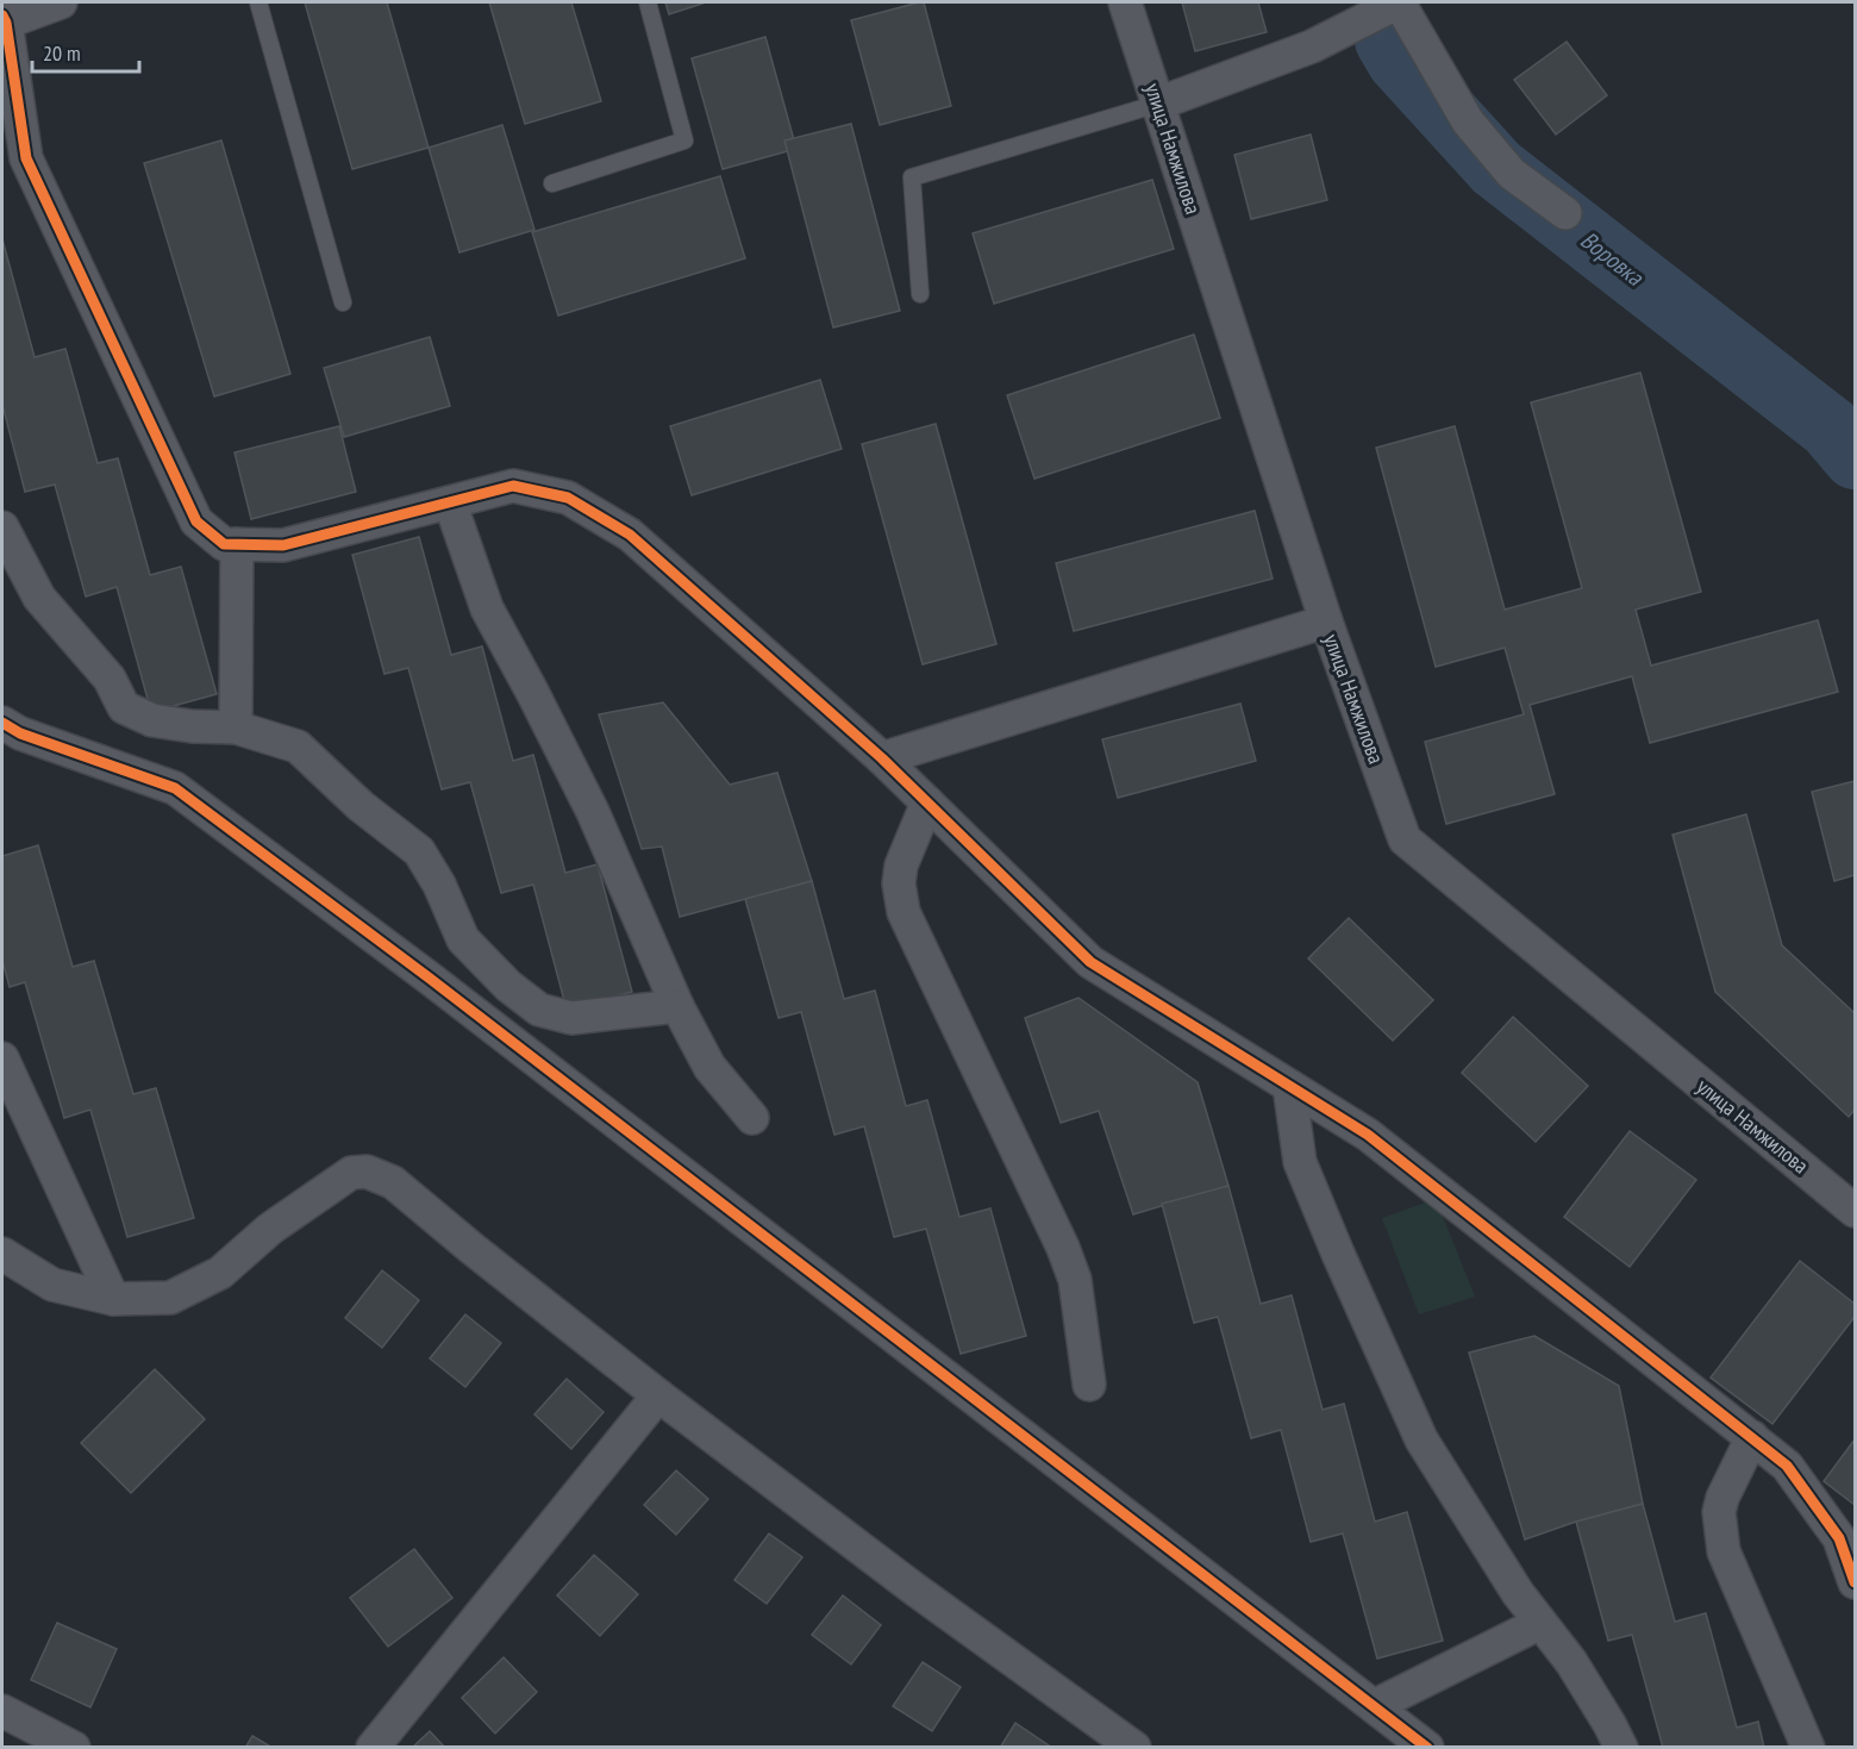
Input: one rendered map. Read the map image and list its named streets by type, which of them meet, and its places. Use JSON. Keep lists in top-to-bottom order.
{
  "streets": {
    "street": ["улица Намжилова"]
  },
  "water": ["Воровка"],
  "scale_bar": "20 m"
}
